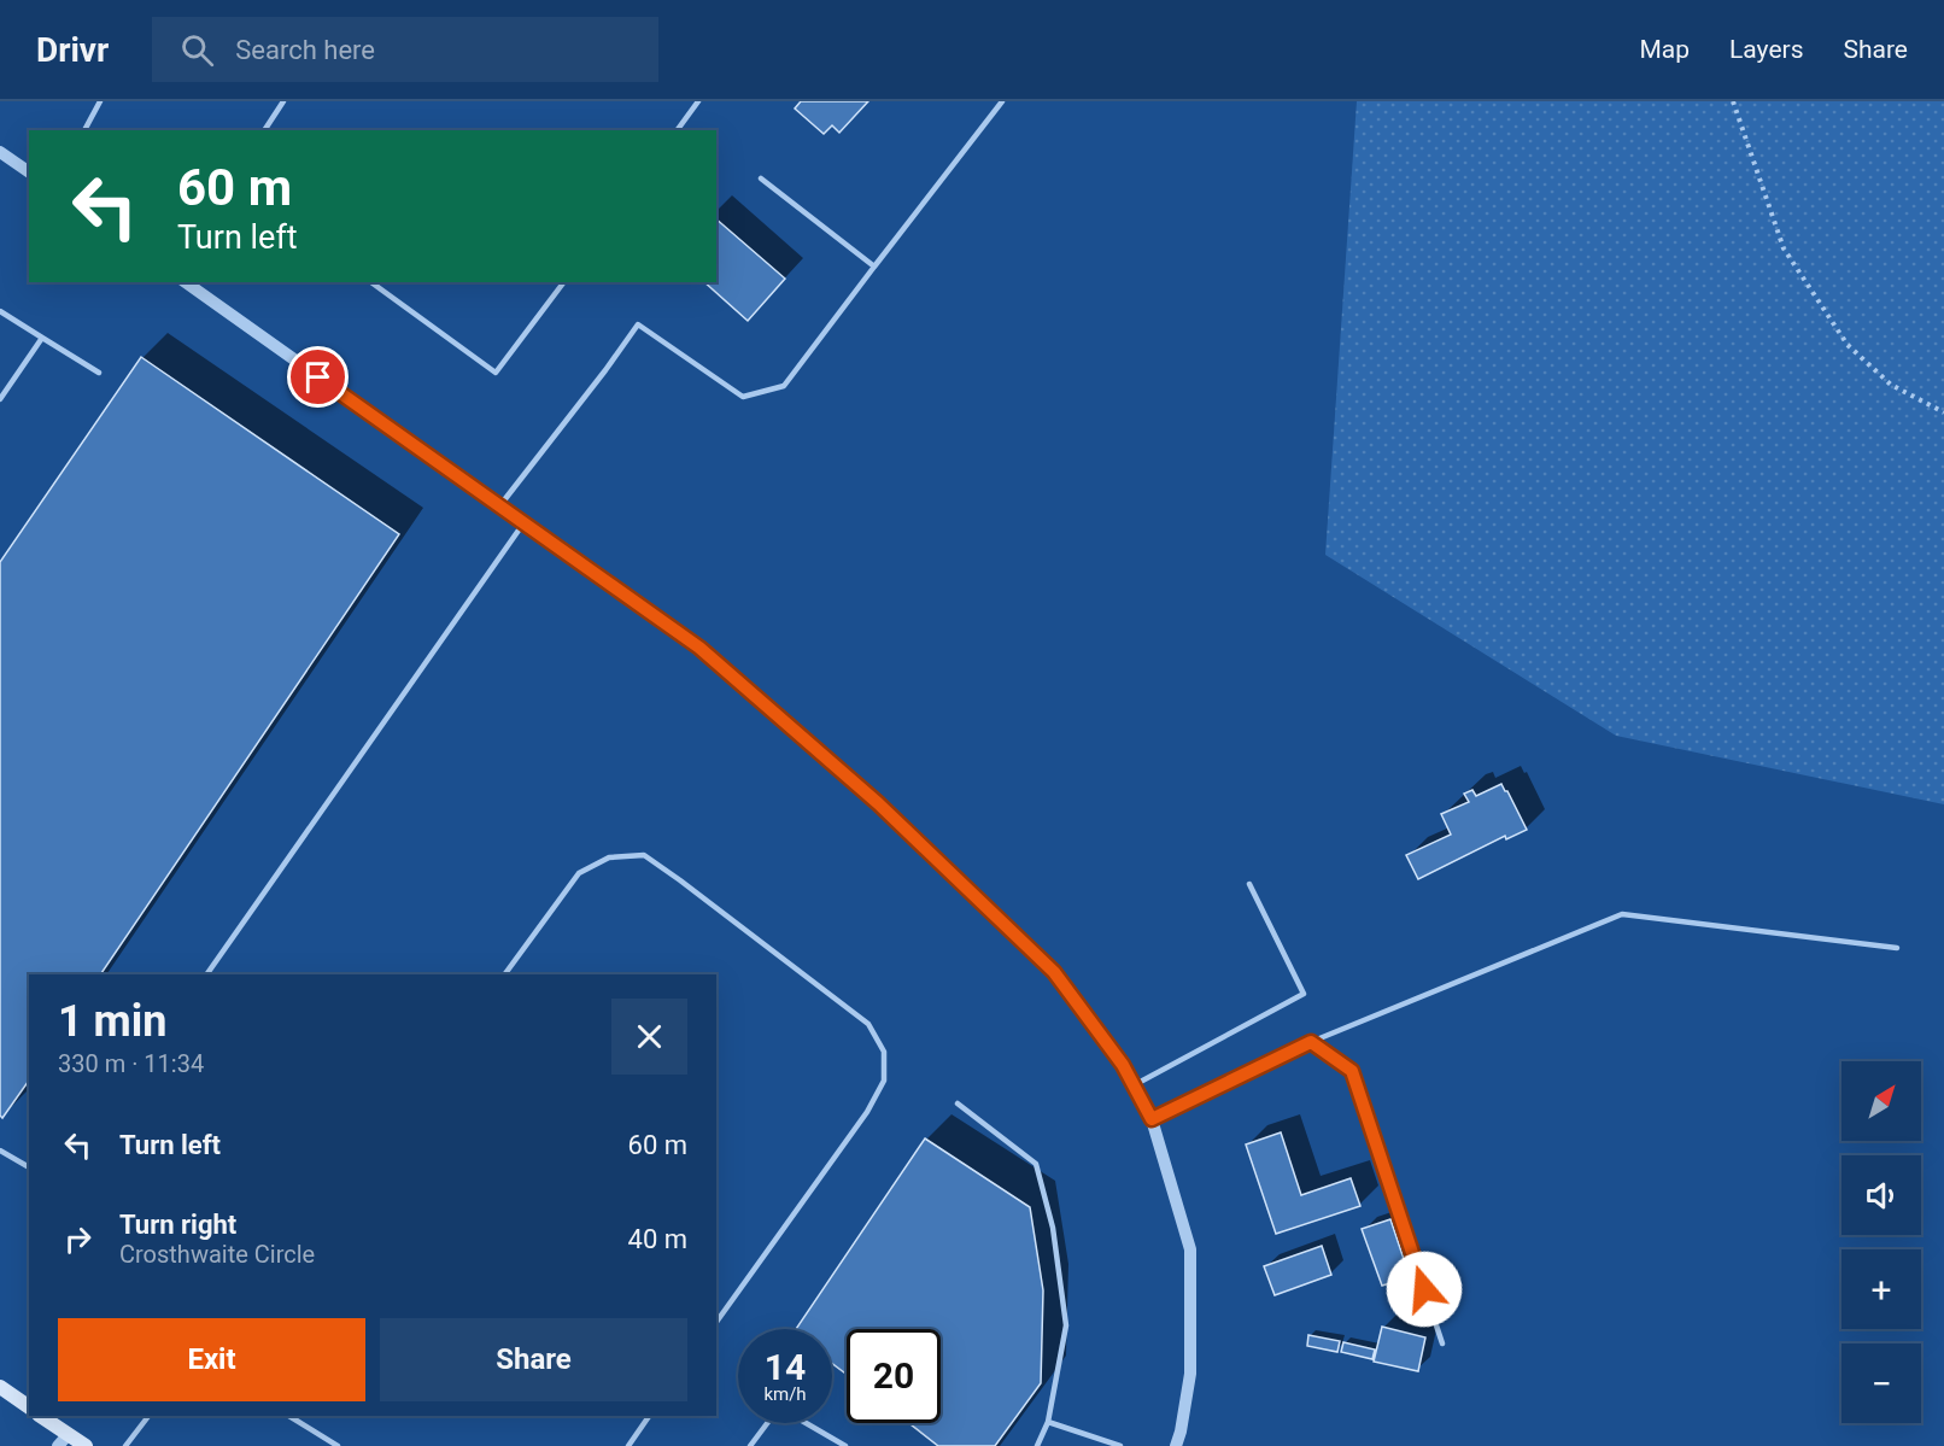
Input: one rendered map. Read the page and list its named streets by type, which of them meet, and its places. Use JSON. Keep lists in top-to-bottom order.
{
  "north": "top right",
  "page": {
    "header": "Drivr",
    "search": "Search here",
    "nav": ["Map", "Layers", "Share"],
    "turn": ["60 m", "Turn left"],
    "heading": ["1 min", "330 m · 11:34"],
    "map_buttons": ["+", "−"],
    "list": [
      {
        "name": "Turn left",
        "value": "60 m"
      },
      {
        "name": "Turn right",
        "note": "Crosthwaite Circle",
        "value": "40 m"
      }
    ],
    "buttons": ["Exit", "Share"],
    "speed": "14 km/h",
    "limit": "20"
  }
}
